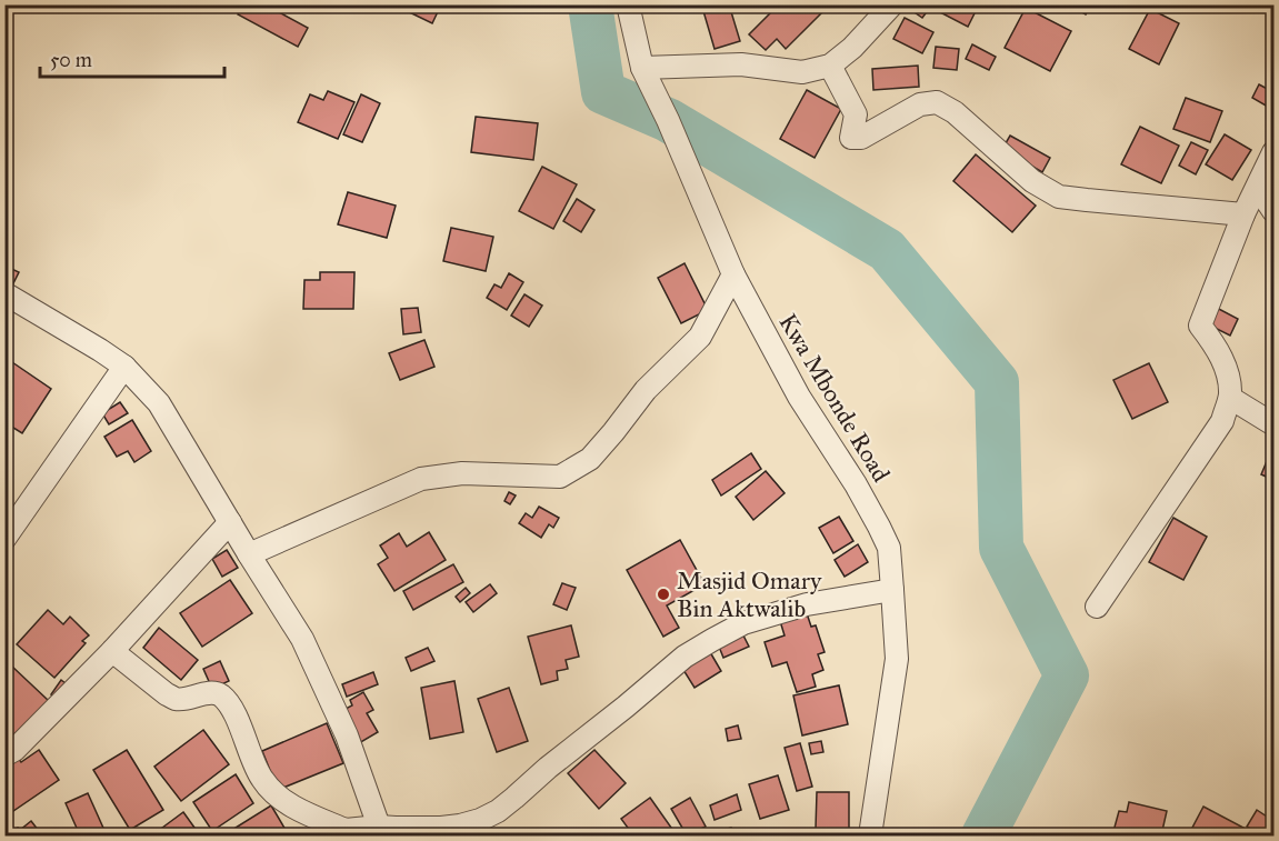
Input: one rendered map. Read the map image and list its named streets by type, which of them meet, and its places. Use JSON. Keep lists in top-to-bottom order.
{
  "streets": {
    "street": ["Kwa Mbonde Road"]
  },
  "places": ["Masjid Omary Bin Aktwalib"],
  "scale_bar": "50 m"
}
